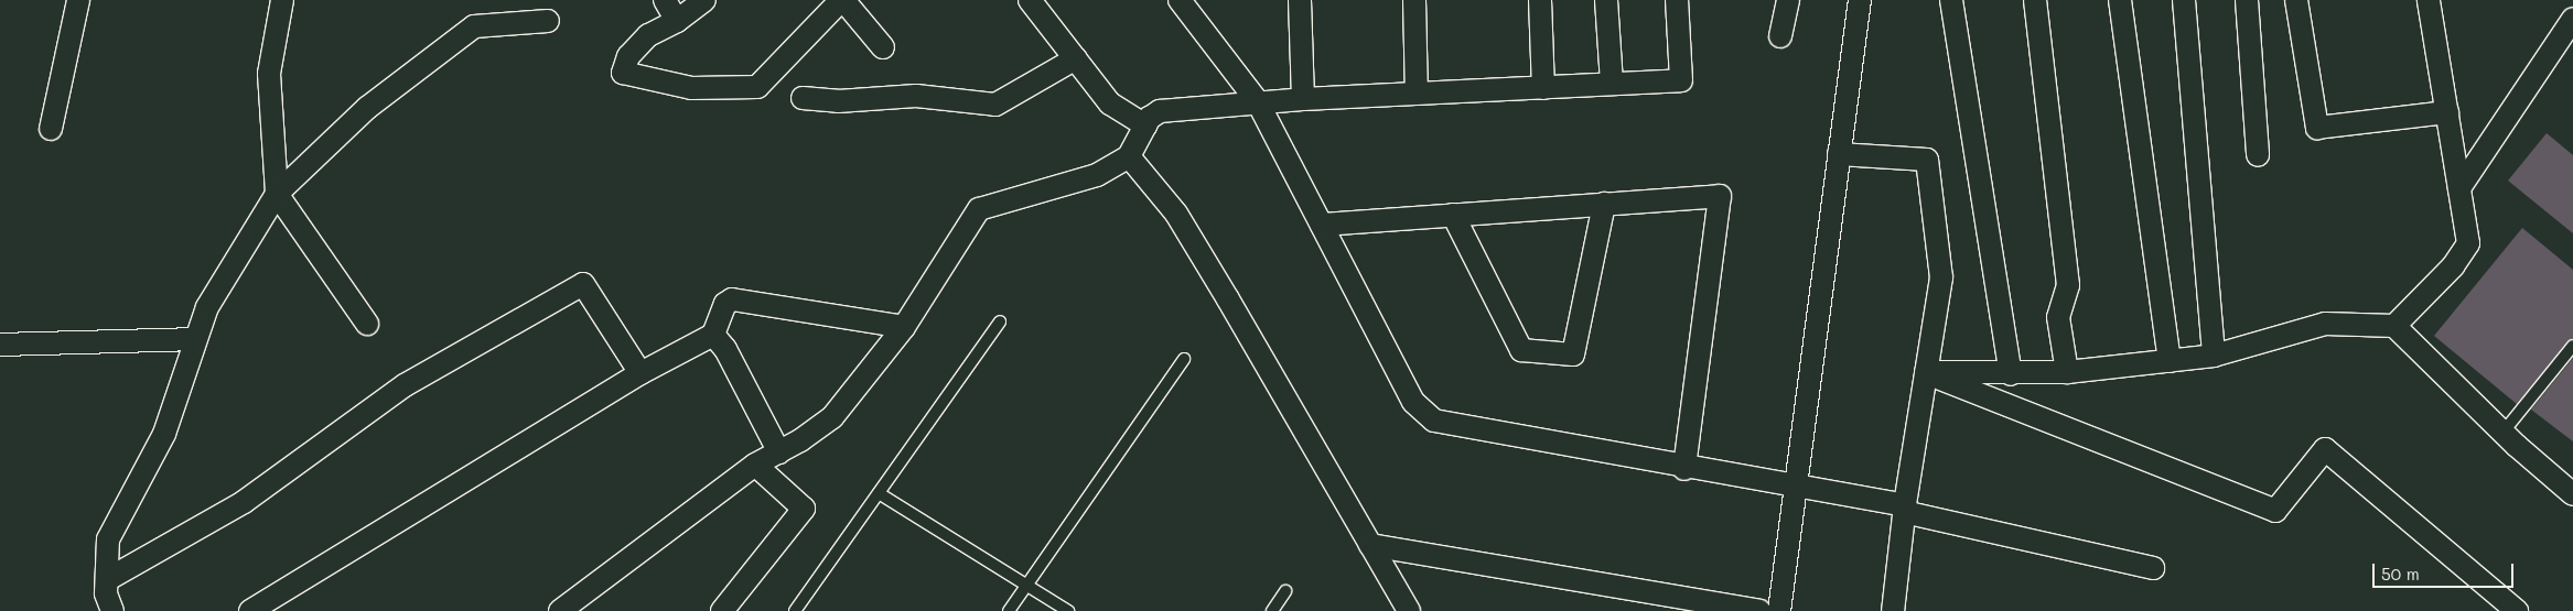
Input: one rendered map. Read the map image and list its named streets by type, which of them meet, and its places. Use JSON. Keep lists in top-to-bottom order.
{
  "scale_bar": "50 m"
}
